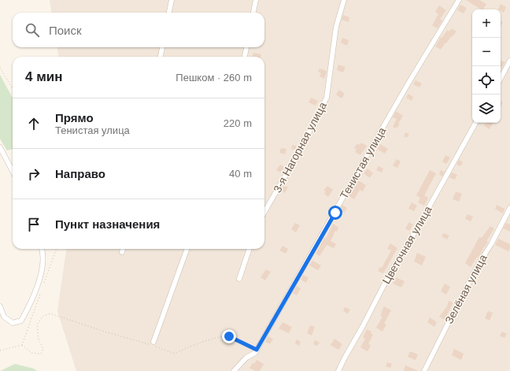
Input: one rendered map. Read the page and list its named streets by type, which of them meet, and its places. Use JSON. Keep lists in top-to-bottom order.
{
  "streets": {
    "street": [
      "3-я Нагорная улица",
      "Тенистая улица",
      "Цветочная улица",
      "Зелёная улица"
    ]
  },
  "page": {
    "map_buttons": ["+", "−"],
    "search": "Поиск",
    "heading": ["4 мин", "Пешком · 260 m"],
    "list": [
      ["Прямо", "Тенистая улица", "220 m"],
      ["Направо", "40 m"],
      "Пункт назначения"
    ]
  }
}
